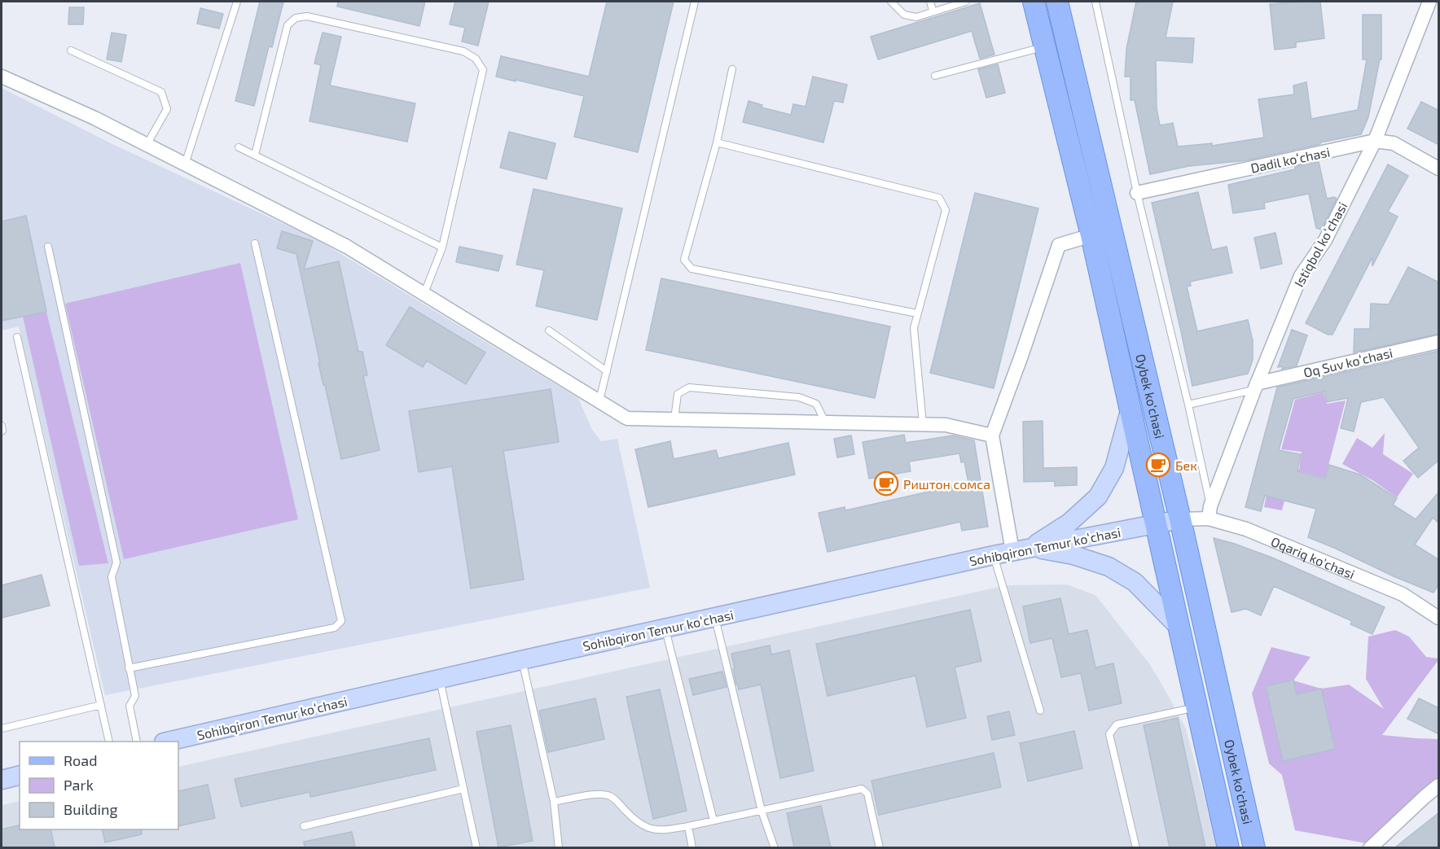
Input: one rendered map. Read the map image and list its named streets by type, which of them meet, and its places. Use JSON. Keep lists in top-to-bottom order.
{
  "streets": {
    "main road": ["Oybek ko‘chasi", "Sohibqiron Temur koʻchasi"],
    "street": [
      "Dadil koʻchasi",
      "Istiqbol koʻchasi",
      "Oq Suv koʻchasi",
      "Oqariq ko'chasi"
    ]
  },
  "crossings": [
    ["Dadil koʻchasi", "Istiqbol koʻchasi"],
    ["Istiqbol koʻchasi", "Oq Suv koʻchasi"],
    ["Istiqbol koʻchasi", "Oqariq ko'chasi"],
    ["Oybek ko‘chasi", "Sohibqiron Temur koʻchasi"],
    ["Oybek ko‘chasi", "Oqariq ko'chasi"],
    ["Sohibqiron Temur koʻchasi", "Oqariq ko'chasi"]
  ],
  "places": {
    "cafe": ["Бек", "Риштон сомса"]
  },
  "legend": ["Road", "Park", "Building"]
}
